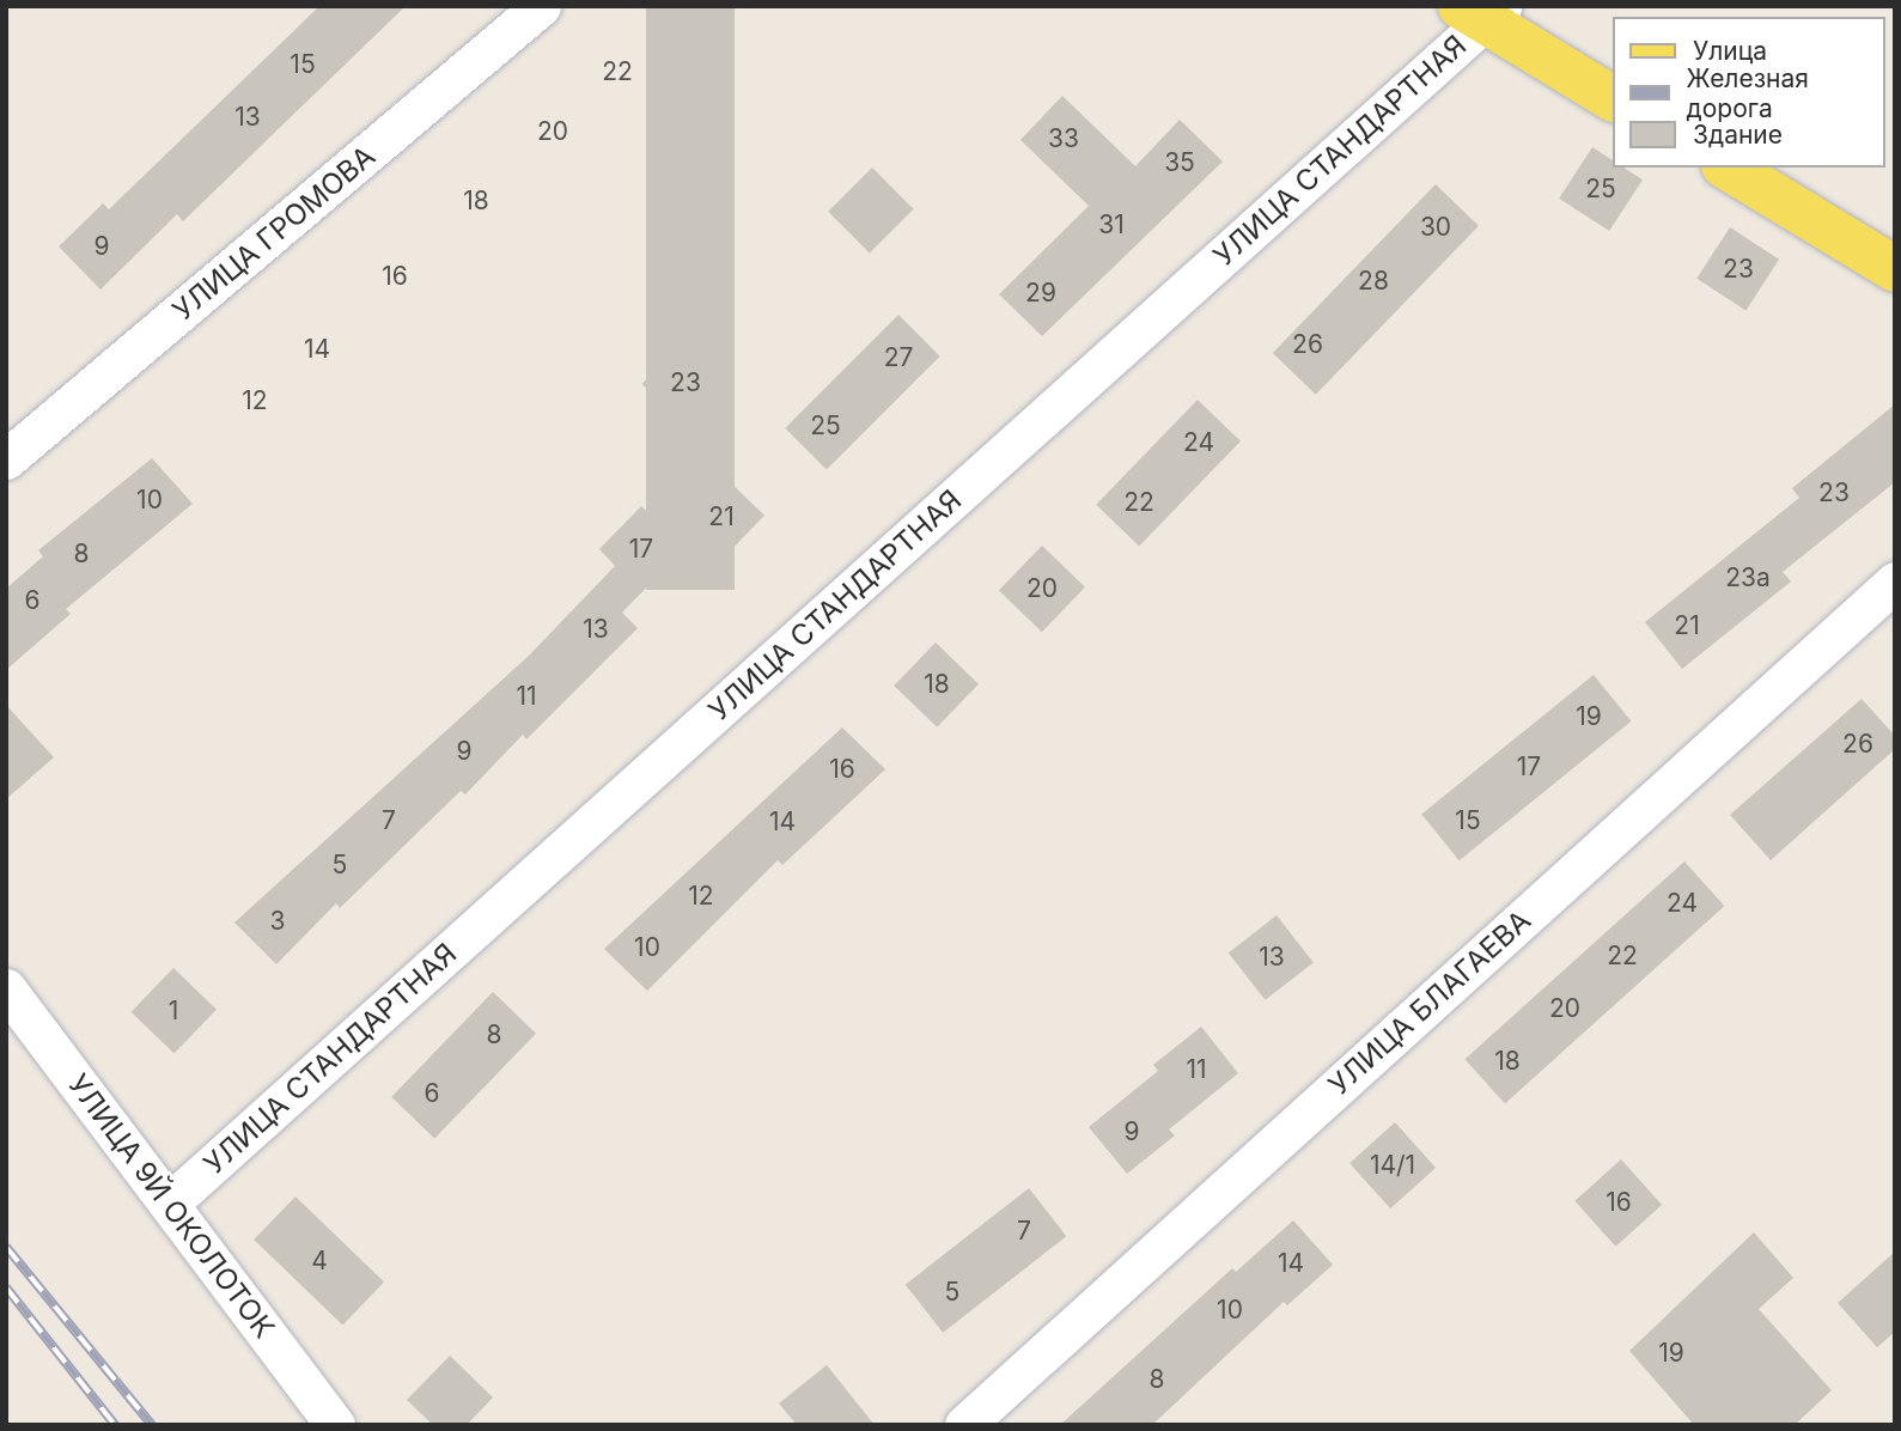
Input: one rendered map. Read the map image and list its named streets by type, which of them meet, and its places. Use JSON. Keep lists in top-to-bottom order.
{
  "streets": {
    "street": [
      "УЛИЦА СТАНДАРТНАЯ",
      "УЛИЦА ГРОМОВА",
      "УЛИЦА БЛАГАЕВА",
      "УЛИЦА 9Й ОКОЛОТОК"
    ]
  },
  "crossings": [
    ["УЛИЦА СТАНДАРТНАЯ", "УЛИЦА 9Й ОКОЛОТОК"]
  ],
  "house_numbers": [
    "15",
    "22",
    "13",
    "20",
    "33",
    "35",
    "25",
    "18",
    "31",
    "30",
    "9",
    "23",
    "16",
    "28",
    "29",
    "26",
    "14",
    "27",
    "23",
    "12",
    "25",
    "24",
    "23",
    "10",
    "22",
    "21",
    "17",
    "8",
    "23а",
    "20",
    "6",
    "21",
    "13",
    "18",
    "11",
    "19",
    "26",
    "9",
    "17",
    "16",
    "7",
    "15",
    "14",
    "5",
    "12",
    "24",
    "3",
    "10",
    "22",
    "13",
    "20",
    "1",
    "8",
    "18",
    "11",
    "6",
    "9",
    "14/1",
    "16",
    "7",
    "4",
    "14",
    "5",
    "10",
    "19",
    "8"
  ],
  "legend": ["Улица", "Железная дорога", "Здание"]
}
